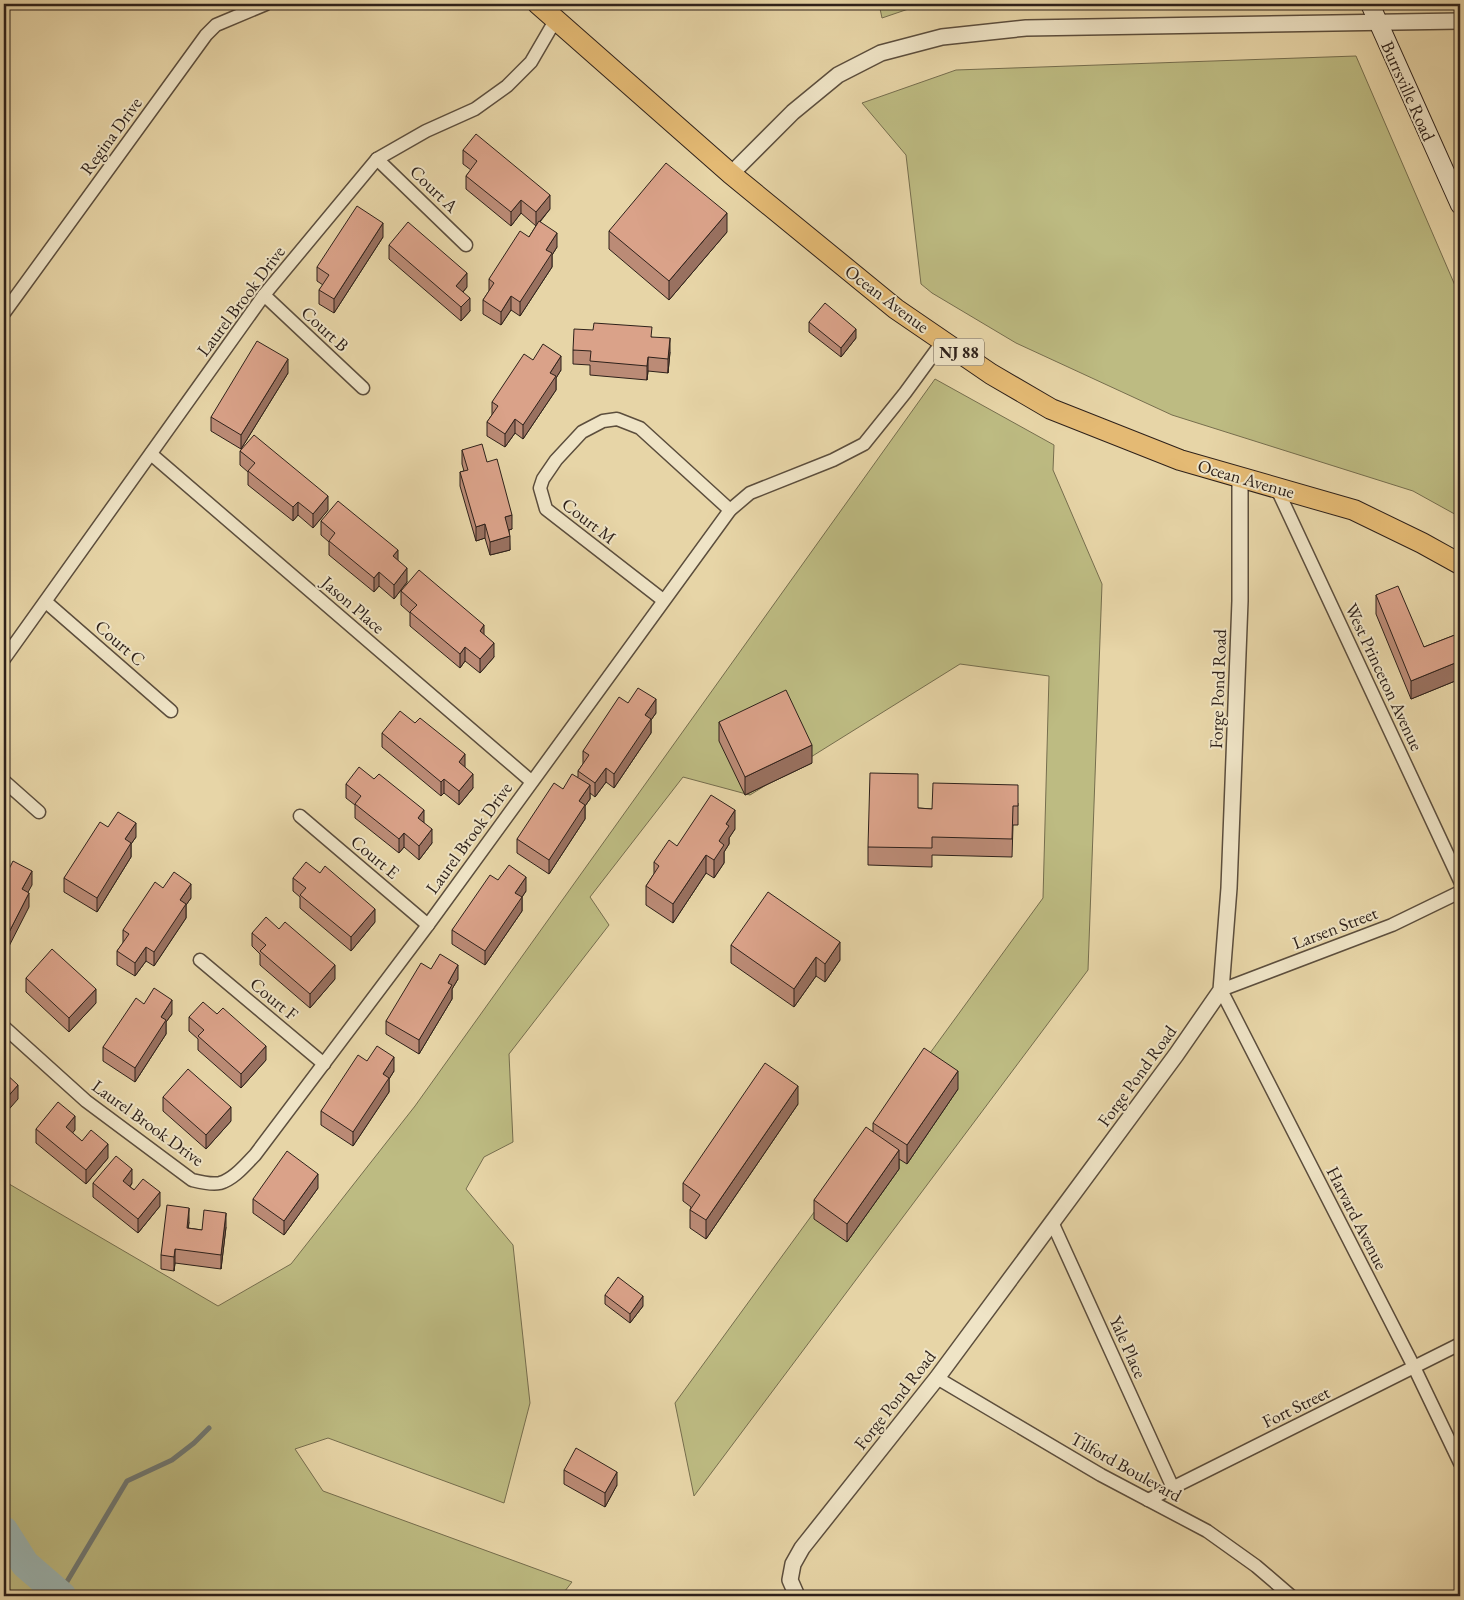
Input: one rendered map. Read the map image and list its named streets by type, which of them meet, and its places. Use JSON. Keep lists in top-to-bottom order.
{
  "streets": {
    "main road": ["Burrsville Road", "Ocean Avenue", "NJ 88"],
    "street": [
      "Regina Drive",
      "Court A",
      "Laurel Brook Drive",
      "Court B",
      "Court M",
      "Jason Place",
      "Court C",
      "West Princeton Avenue",
      "Forge Pond Road",
      "Court E",
      "Larsen Street",
      "Court F",
      "Harvard Avenue",
      "Yale Place",
      "Fort Street",
      "Tilford Boulevard"
    ]
  },
  "crossings": [
    ["Court A", "Laurel Brook Drive"],
    ["Ocean Avenue", "Laurel Brook Drive"],
    ["Ocean Avenue", "West Princeton Avenue"],
    ["Ocean Avenue", "Forge Pond Road"],
    ["Laurel Brook Drive", "Court B"],
    ["Laurel Brook Drive", "Court M"],
    ["Laurel Brook Drive", "Jason Place"],
    ["Laurel Brook Drive", "Court C"],
    ["Laurel Brook Drive", "Court E"],
    ["Laurel Brook Drive", "Court F"],
    ["Forge Pond Road", "Larsen Street"],
    ["Forge Pond Road", "Harvard Avenue"],
    ["Forge Pond Road", "Yale Place"],
    ["Forge Pond Road", "Tilford Boulevard"],
    ["Larsen Street", "Harvard Avenue"],
    ["Harvard Avenue", "Fort Street"],
    ["Yale Place", "Fort Street"],
    ["Fort Street", "Tilford Boulevard"]
  ]
}
